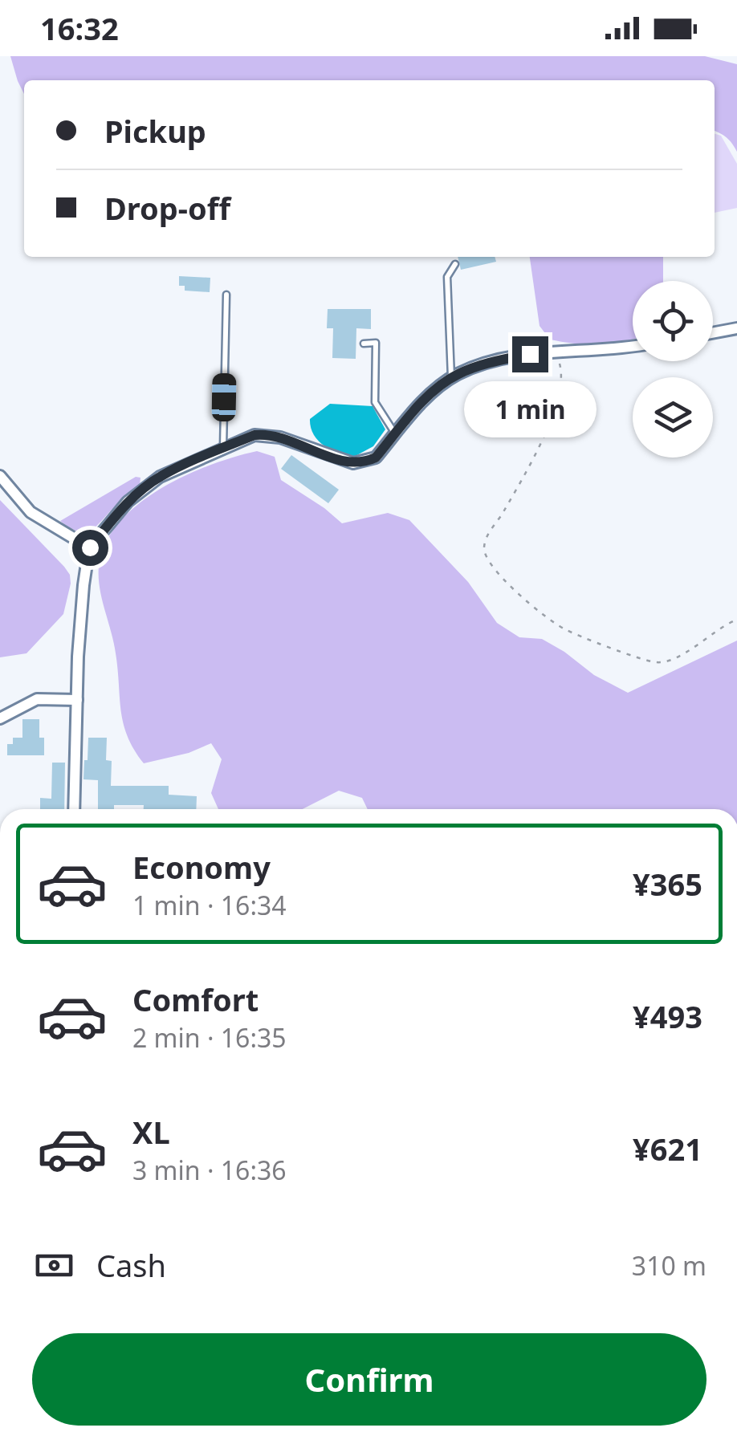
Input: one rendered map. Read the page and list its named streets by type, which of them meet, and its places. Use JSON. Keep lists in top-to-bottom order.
{
  "page": {
    "status": "16:32",
    "banner": ["Pickup", "Drop-off"],
    "bubble": "1 min",
    "list": [
      {
        "name": "Economy",
        "note": "1 min · 16:34",
        "value": "¥365"
      },
      {
        "name": "Comfort",
        "note": "2 min · 16:35",
        "value": "¥493"
      },
      {
        "name": "XL",
        "note": "3 min · 16:36",
        "value": "¥621"
      }
    ],
    "pay": ["Cash", "310 m"],
    "buttons": "Confirm"
  }
}
